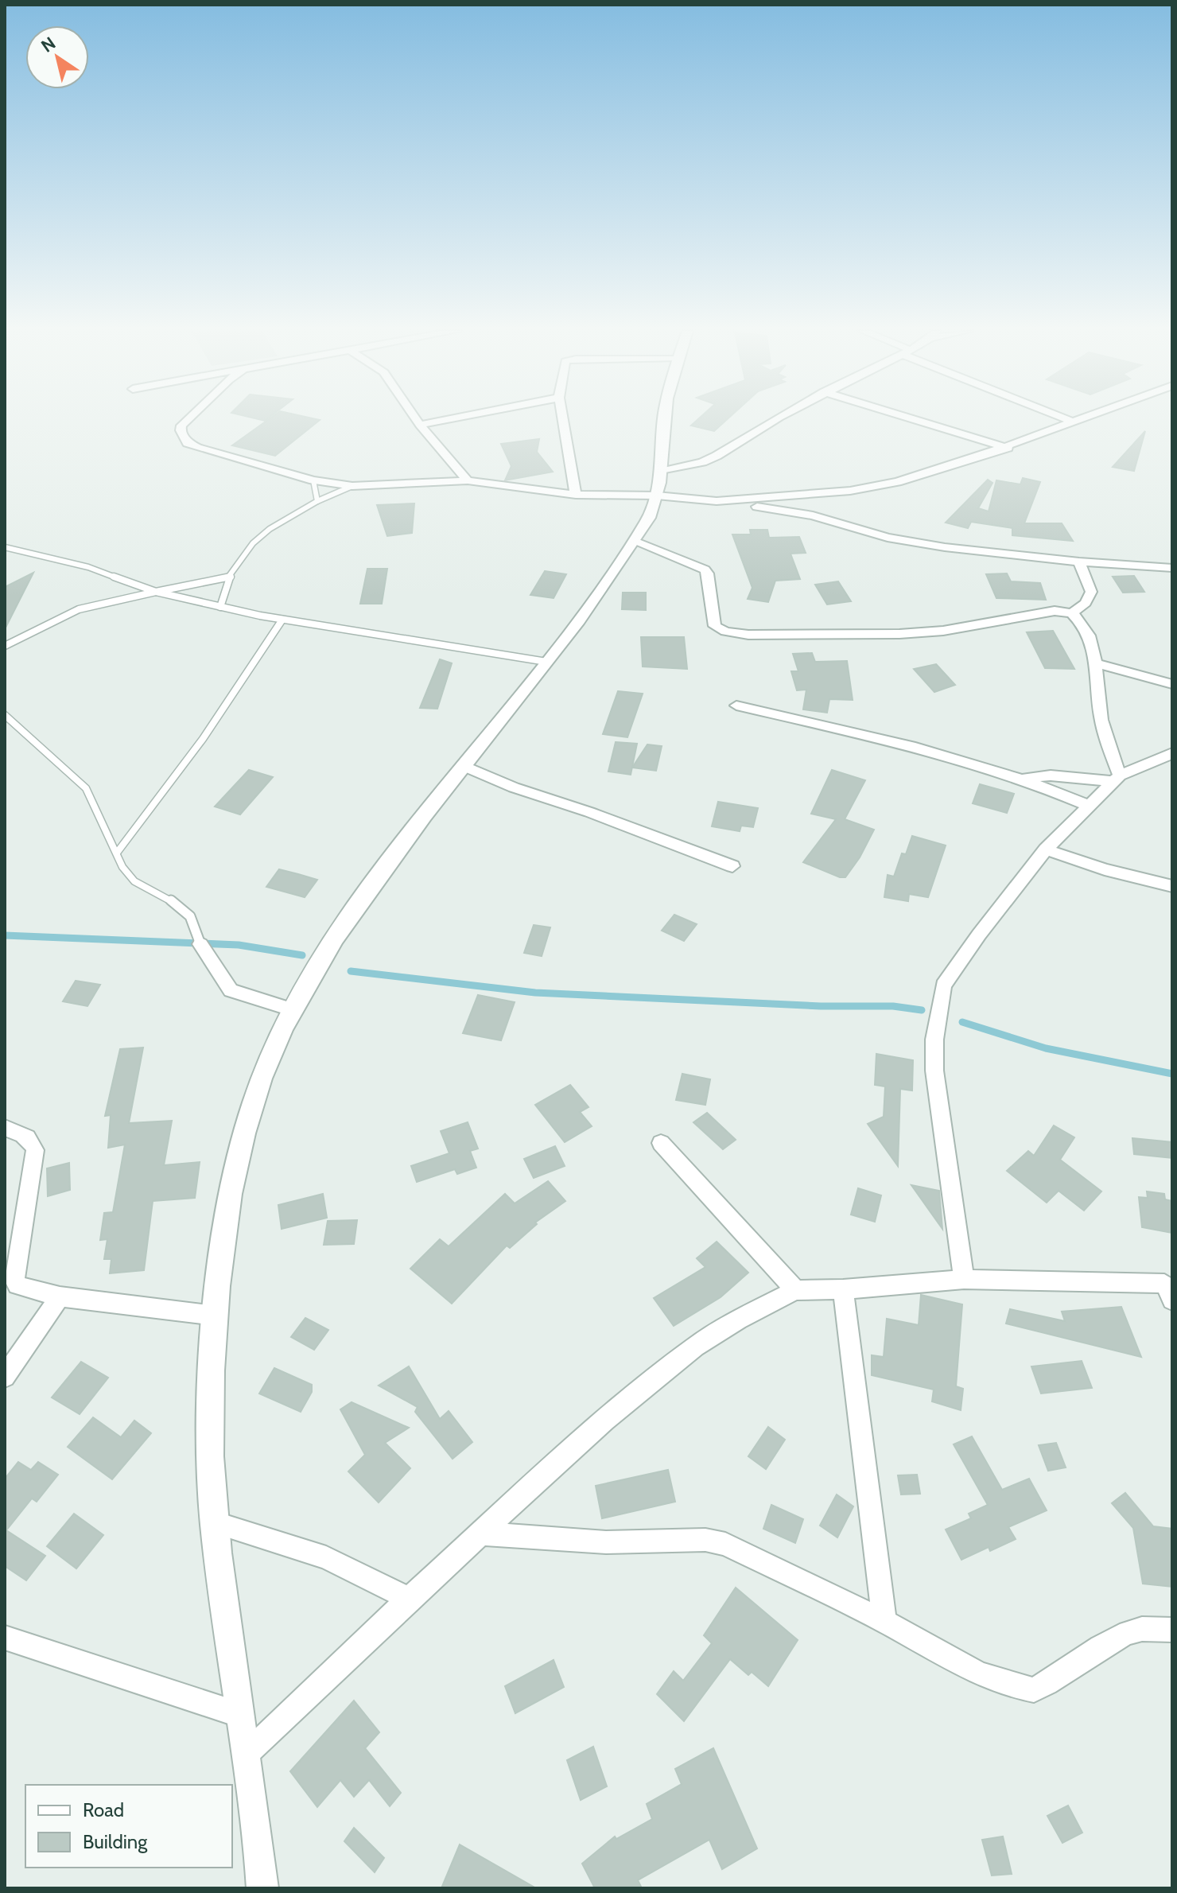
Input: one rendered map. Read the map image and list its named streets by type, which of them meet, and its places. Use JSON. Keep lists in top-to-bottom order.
{
  "legend": ["Road", "Building"],
  "north": "top left"
}
